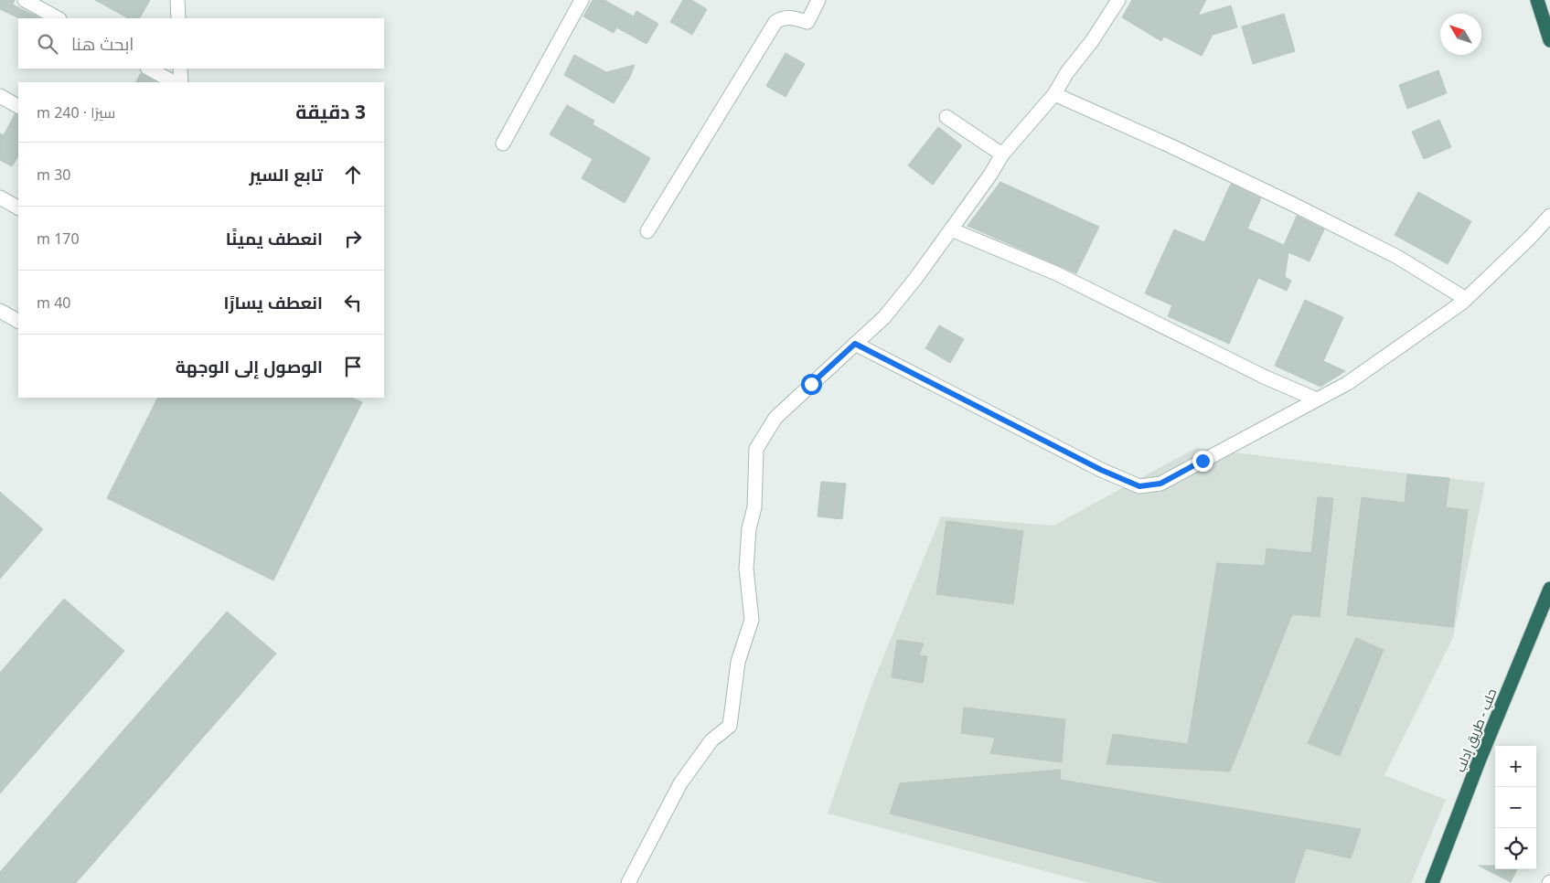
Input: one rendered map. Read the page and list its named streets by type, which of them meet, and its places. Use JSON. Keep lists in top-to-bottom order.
{
  "streets": {
    "highway": ["حلب - طريق إدلب"]
  },
  "north": "top left",
  "page": {
    "search": "ابحث هنا",
    "heading": ["3 دقيقة", "سيرًا · 240 m"],
    "list": [
      ["تابع السير", "30 m"],
      ["انعطف يمينًا", "170 m"],
      ["انعطف يسارًا", "40 m"],
      "الوصول إلى الوجهة"
    ],
    "map_buttons": ["+", "−"]
  }
}
